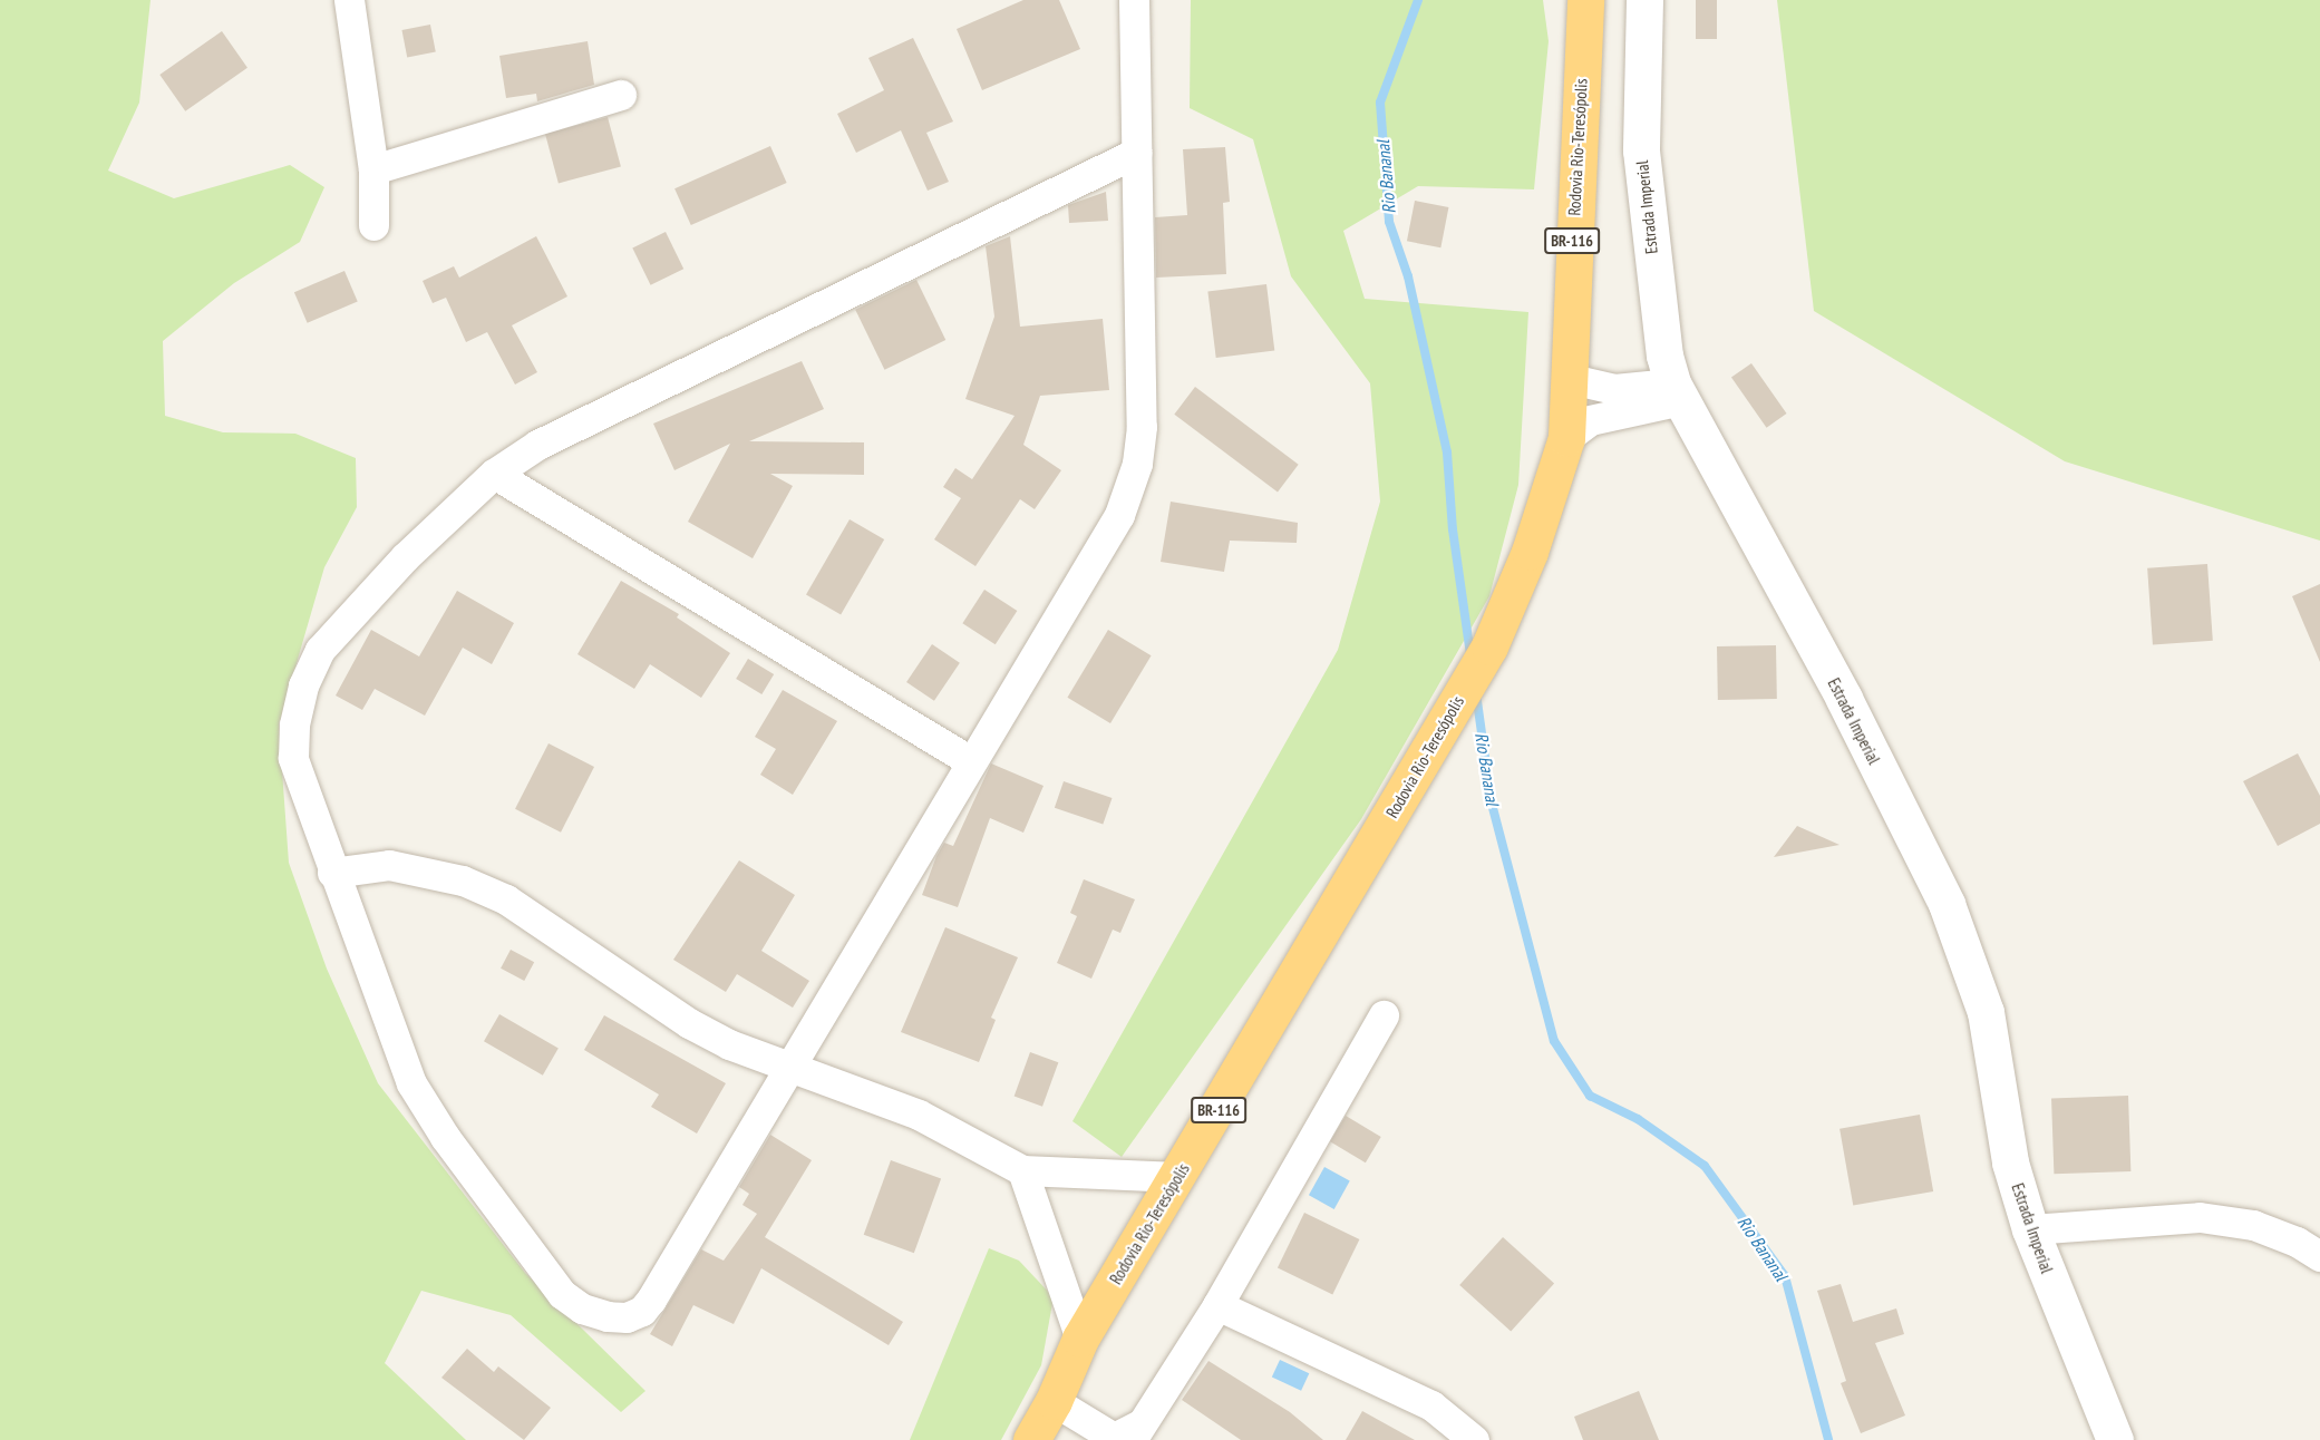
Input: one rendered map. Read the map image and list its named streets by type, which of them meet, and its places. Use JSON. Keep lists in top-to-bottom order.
{
  "streets": {
    "highway": ["Rodovia Rio-Teresópolis", "BR-116"],
    "street": ["Estrada Imperial"]
  },
  "water": ["Rio Bananal"]
}
